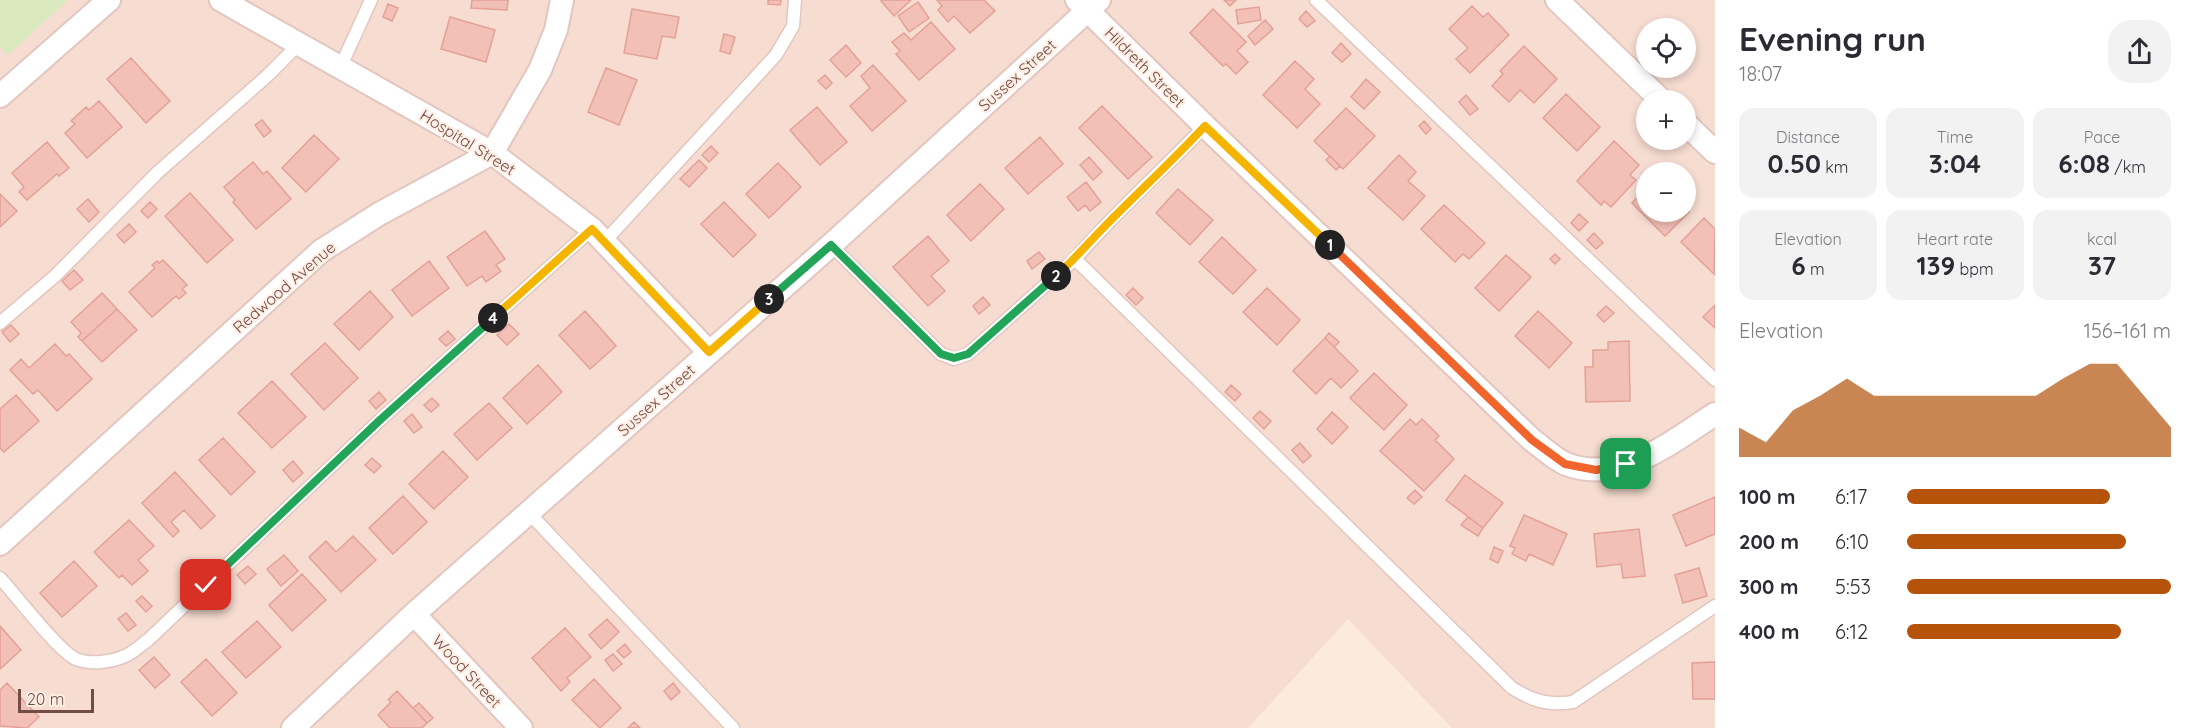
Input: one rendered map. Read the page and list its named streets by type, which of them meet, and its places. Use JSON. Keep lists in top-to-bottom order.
{
  "streets": {
    "street": [
      "Hildreth Street",
      "Sussex Street",
      "Hospital Street",
      "Redwood Avenue",
      "Wood Street"
    ]
  },
  "crossings": [
    ["Hildreth Street", "Sussex Street"],
    ["Sussex Street", "Hospital Street"],
    ["Sussex Street", "Wood Street"],
    ["Hospital Street", "Redwood Avenue"]
  ],
  "scale_bar": "20 m",
  "page": {
    "heading": ["Evening run", "18:07"],
    "map_buttons": ["+", "−"],
    "stats": [
      ["Distance", "0.50 km"],
      ["Time", "3:04"],
      ["Pace", "6:08 /km"],
      ["Elevation", "6 m"],
      ["Heart rate", "139 bpm"],
      ["kcal", "37"]
    ],
    "pins": [
      "1",
      "2",
      "3",
      "4"
    ],
    "chart": ["Elevation", "156–161 m"],
    "list": [
      {
        "name": "100 m",
        "note": "6:17"
      },
      {
        "name": "200 m",
        "note": "6:10"
      },
      {
        "name": "300 m",
        "note": "5:53"
      },
      {
        "name": "400 m",
        "note": "6:12"
      }
    ],
    "scale": "20 m"
  }
}
